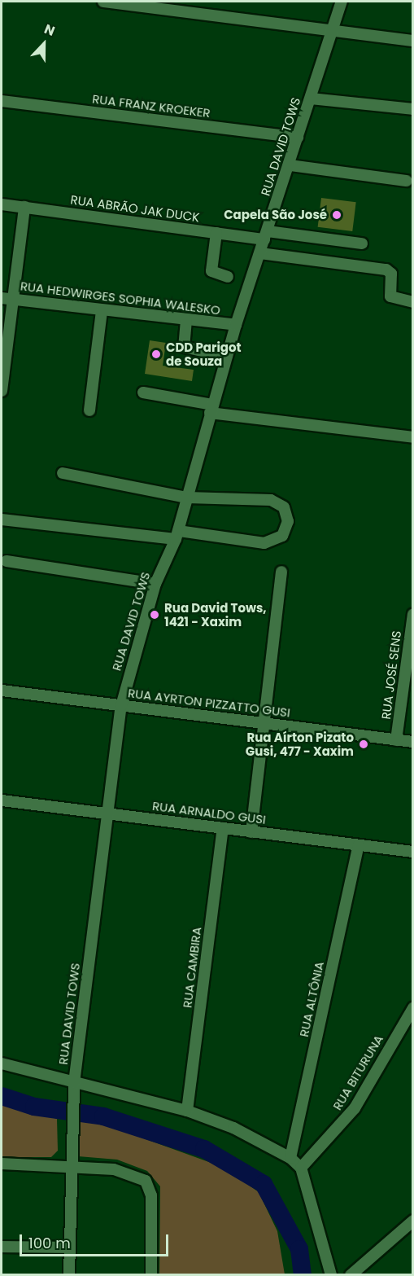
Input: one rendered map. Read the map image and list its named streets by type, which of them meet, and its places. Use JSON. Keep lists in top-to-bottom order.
{
  "streets": {
    "street": [
      "RUA FRANZ KROEKER",
      "RUA DAVID TOWS",
      "RUA ABRÃO JAK DUCK",
      "RUA HEDWIRGES SOPHIA WALESKO",
      "RUA JOSÉ SENS",
      "RUA AYRTON PIZZATTO GUSI",
      "RUA ARNALDO GUSI",
      "RUA CAMBIRA",
      "RUA ALTÔNIA",
      "RUA BITURUNA"
    ]
  },
  "crossings": [
    ["RUA FRANZ KROEKER", "RUA DAVID TOWS"],
    ["RUA DAVID TOWS", "RUA ABRÃO JAK DUCK"],
    ["RUA DAVID TOWS", "RUA HEDWIRGES SOPHIA WALESKO"],
    ["RUA DAVID TOWS", "RUA AYRTON PIZZATTO GUSI"],
    ["RUA DAVID TOWS", "RUA ARNALDO GUSI"],
    ["RUA JOSÉ SENS", "RUA AYRTON PIZZATTO GUSI"],
    ["RUA ARNALDO GUSI", "RUA CAMBIRA"],
    ["RUA ARNALDO GUSI", "RUA ALTÔNIA"]
  ],
  "places": [
    "Capela São José",
    "CDD Parigot de Souza",
    "Rua David Tows, 1421 - Xaxim",
    "Rua Aírton Pizato Gusi, 477 - Xaxim"
  ],
  "scale_bar": "100 m",
  "north": "top"
}
